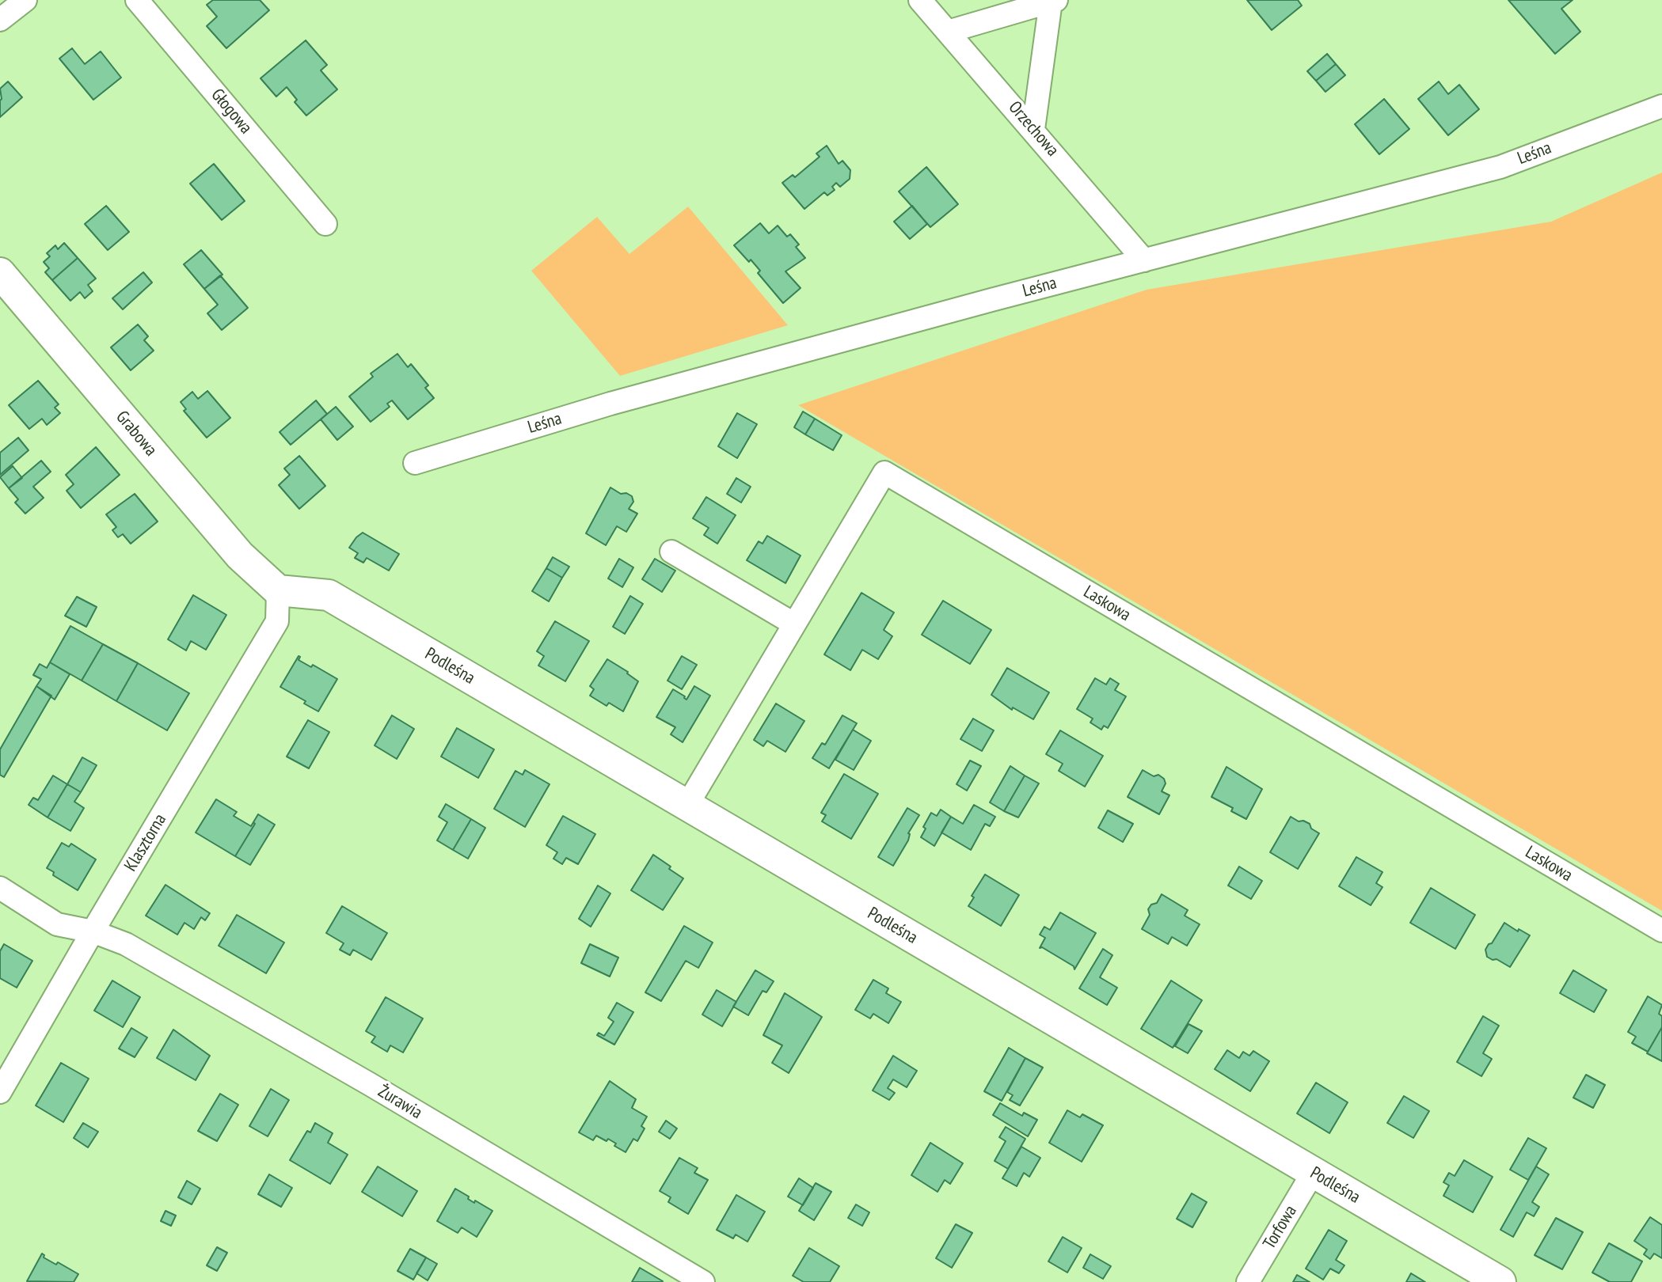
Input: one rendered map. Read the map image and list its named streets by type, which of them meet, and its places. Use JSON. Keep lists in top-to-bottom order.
{
  "streets": {
    "street": [
      "Głogowa",
      "Orzechowa",
      "Leśna",
      "Grabowa",
      "Laskowa",
      "Podleśna",
      "Klasztorna",
      "Żurawia",
      "Torfowa"
    ]
  },
  "crossings": [
    ["Orzechowa", "Leśna"],
    ["Grabowa", "Podleśna"],
    ["Grabowa", "Klasztorna"],
    ["Laskowa", "Podleśna"],
    ["Podleśna", "Klasztorna"],
    ["Podleśna", "Torfowa"],
    ["Klasztorna", "Żurawia"]
  ]
}
